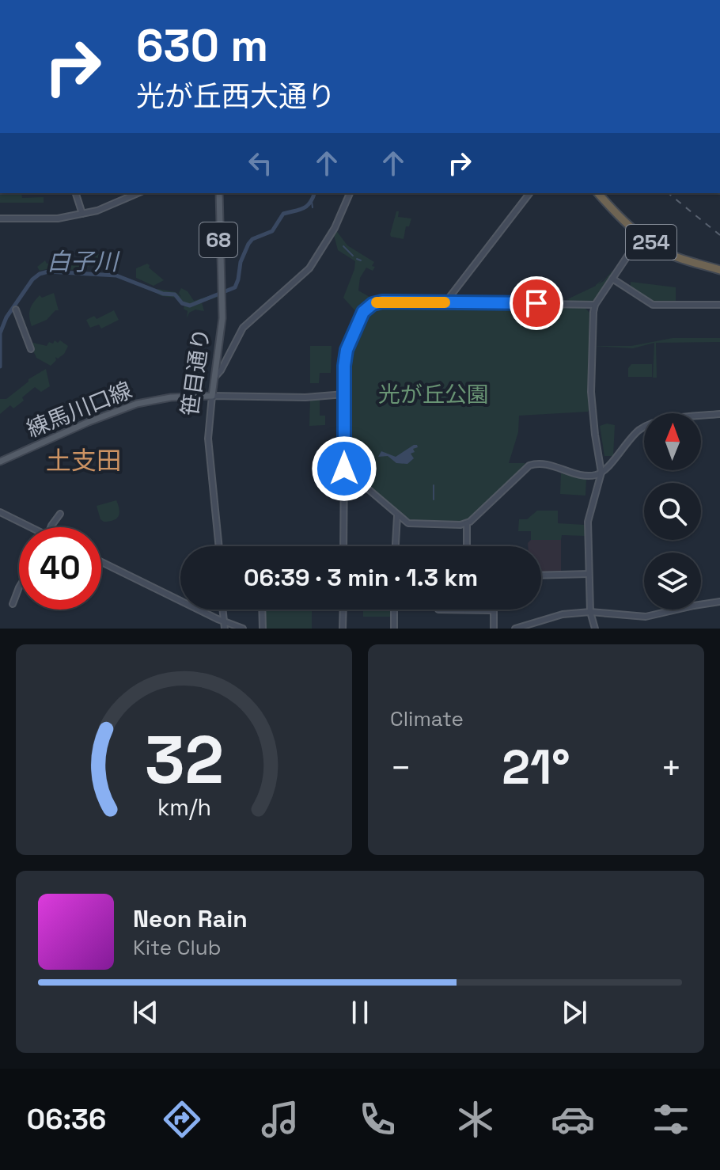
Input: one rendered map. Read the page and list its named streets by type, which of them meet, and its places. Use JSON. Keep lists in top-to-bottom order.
{
  "streets": {
    "highway": ["254"],
    "main road": ["68", "笹目通り", "練馬川口線"]
  },
  "crossings": [
    ["笹目通り", "練馬川口線"]
  ],
  "districts": ["土支田"],
  "water": ["白子川"],
  "parks": ["光が丘公園"],
  "north": "top",
  "page": {
    "turn": ["630 m", "光が丘西大通り"],
    "limit": "40",
    "trip": "06:39 · 3 min · 1.3 km",
    "tile": "Climate",
    "heat": ["−", "21°", "+"],
    "song": ["Neon Rain", "Kite Club"],
    "tabs": "06:36",
    "gauge": ["32", "km/h"]
  }
}
